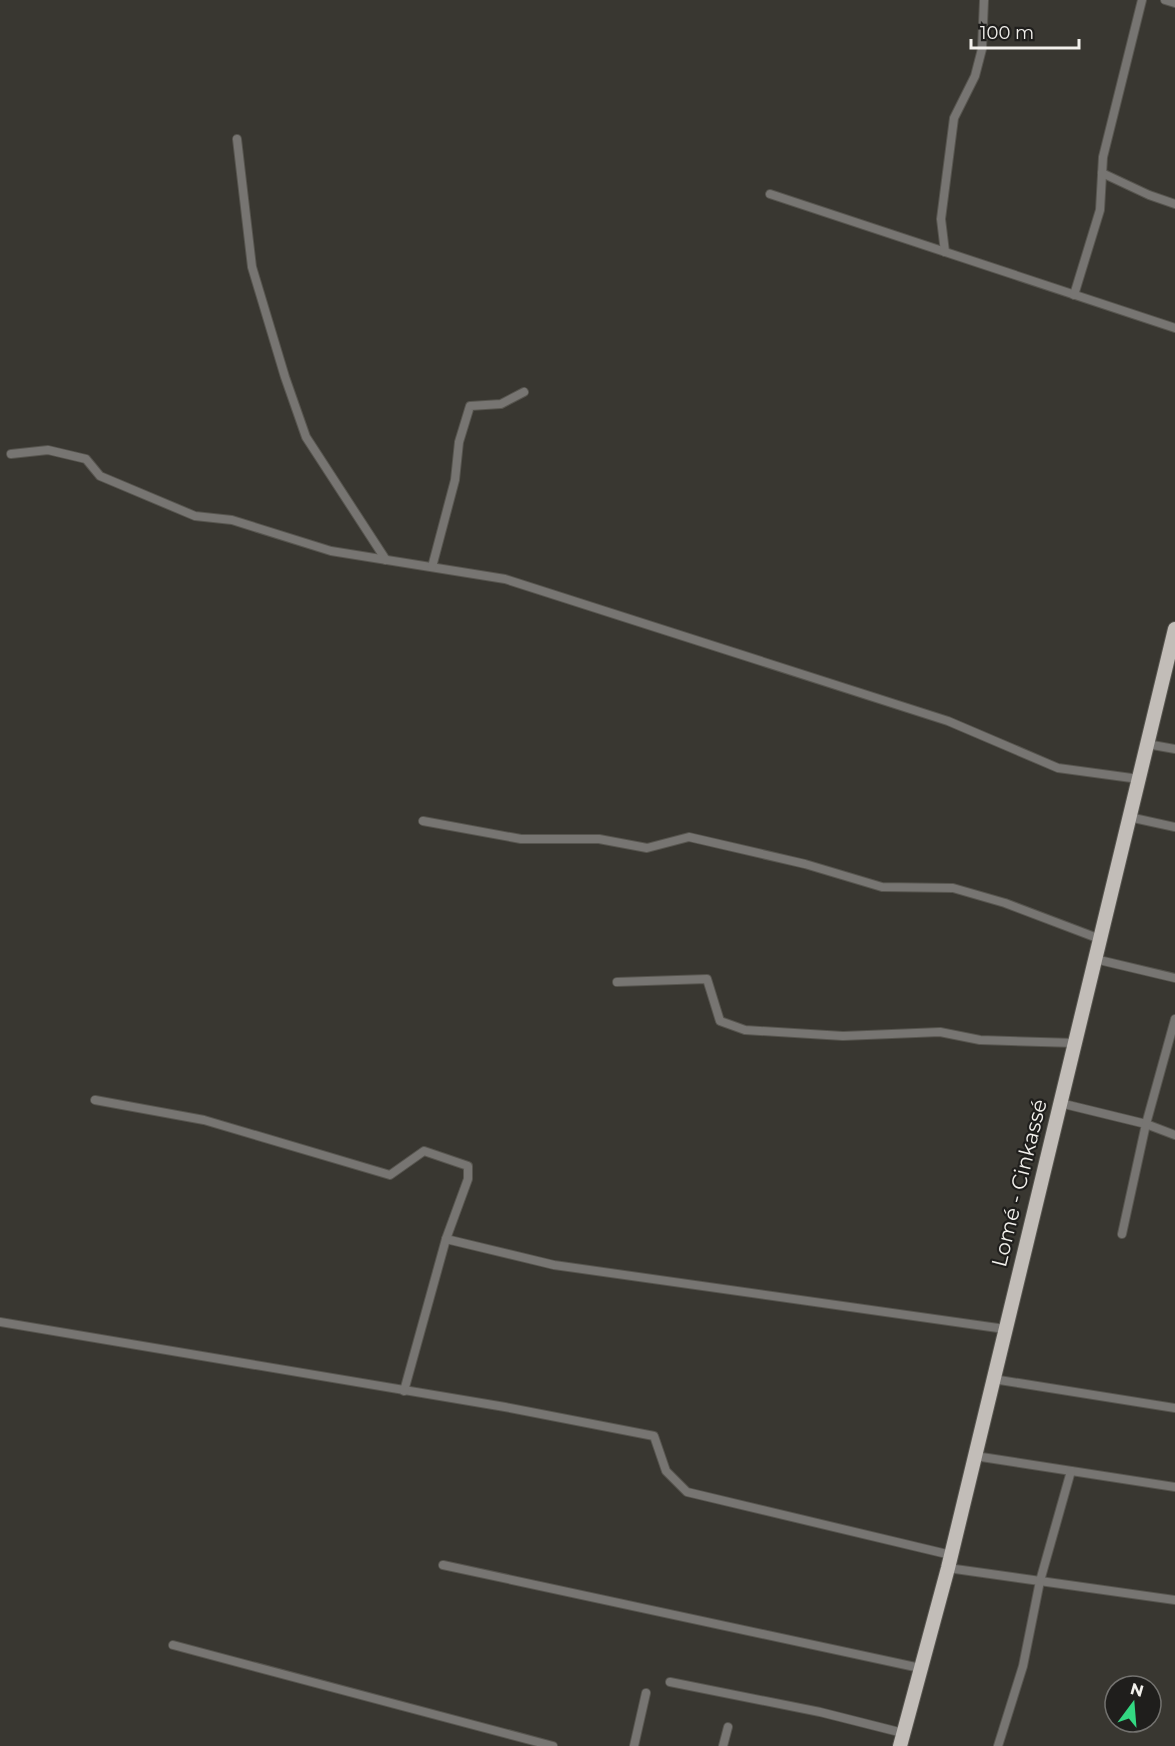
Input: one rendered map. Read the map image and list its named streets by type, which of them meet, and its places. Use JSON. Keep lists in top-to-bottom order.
{
  "streets": {
    "highway": ["Lomé - Cinkassé"]
  },
  "scale_bar": "100 m",
  "north": "top"
}
